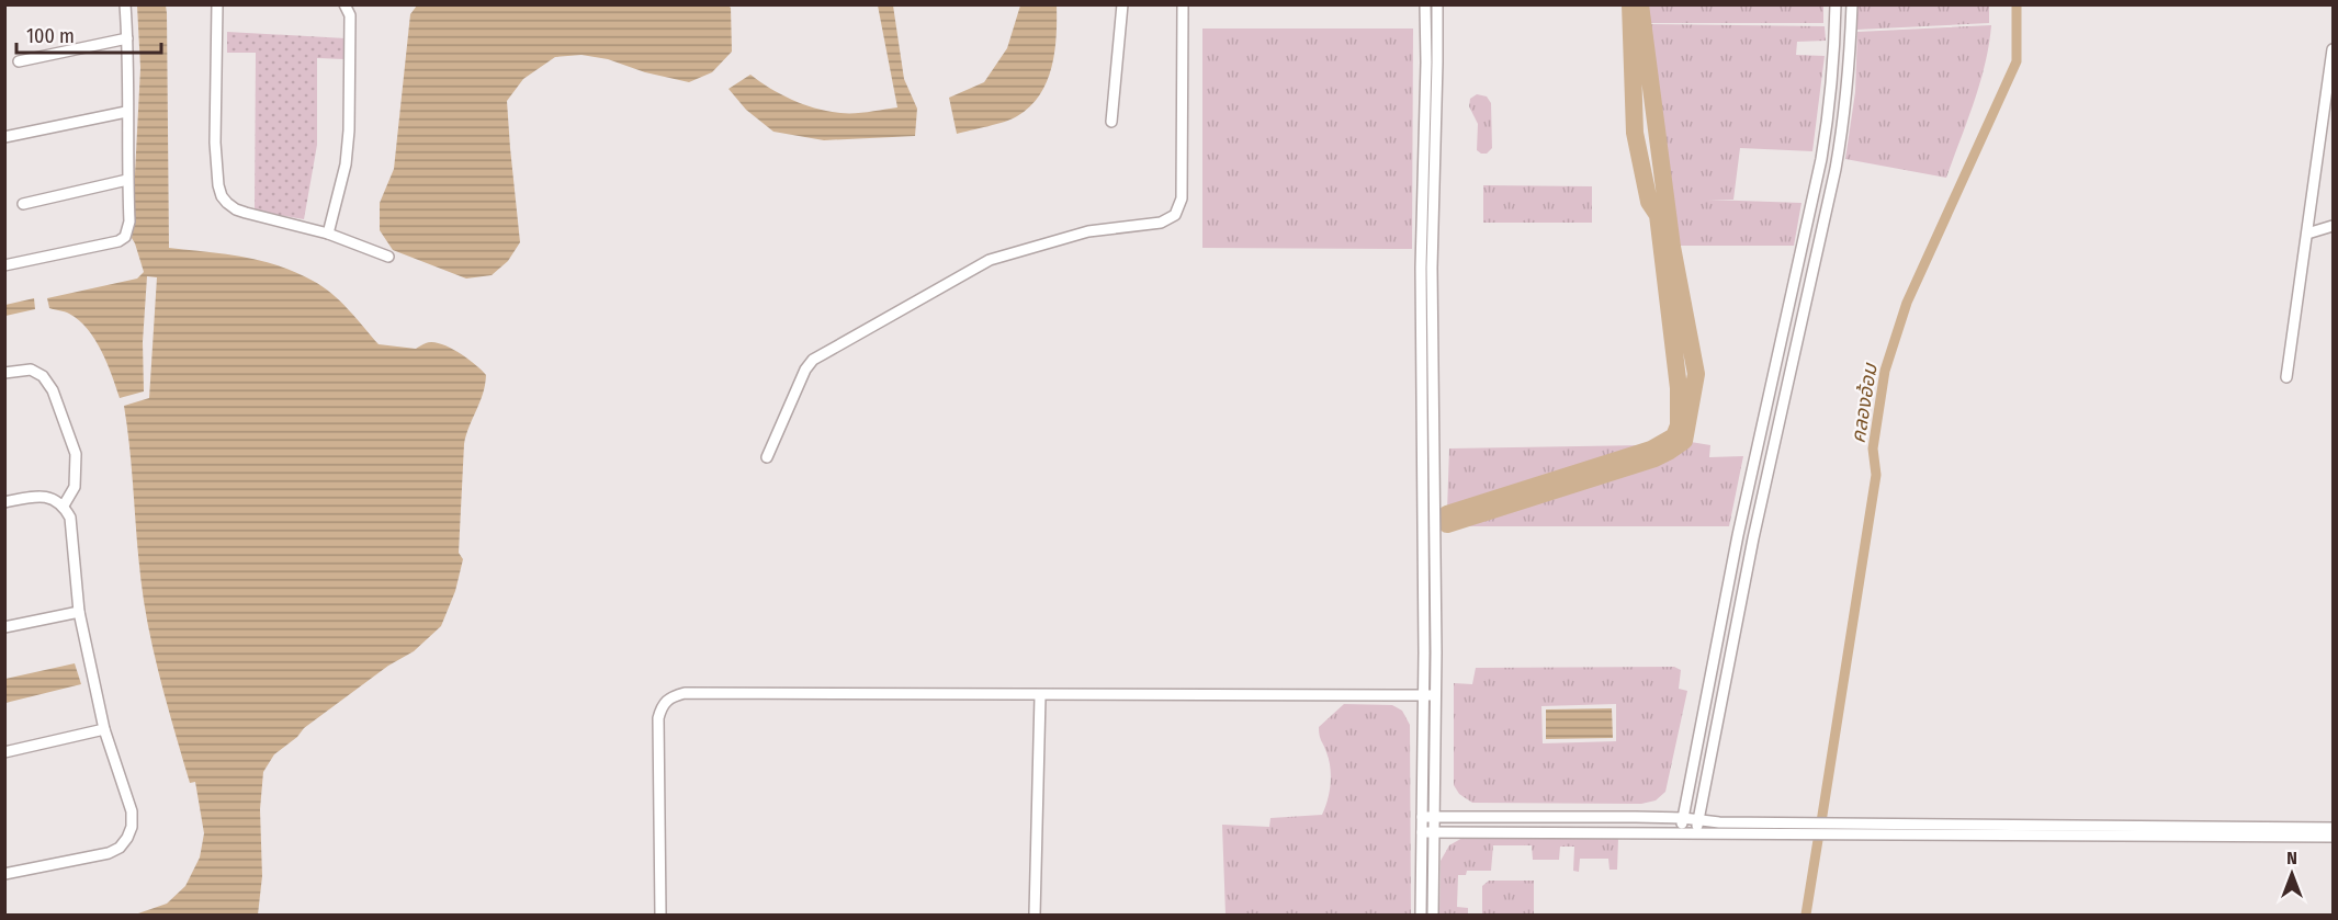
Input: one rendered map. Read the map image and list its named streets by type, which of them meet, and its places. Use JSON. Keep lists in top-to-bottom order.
{
  "water": ["คลองอ้อม"],
  "scale_bar": "100 m",
  "north": "top"
}
